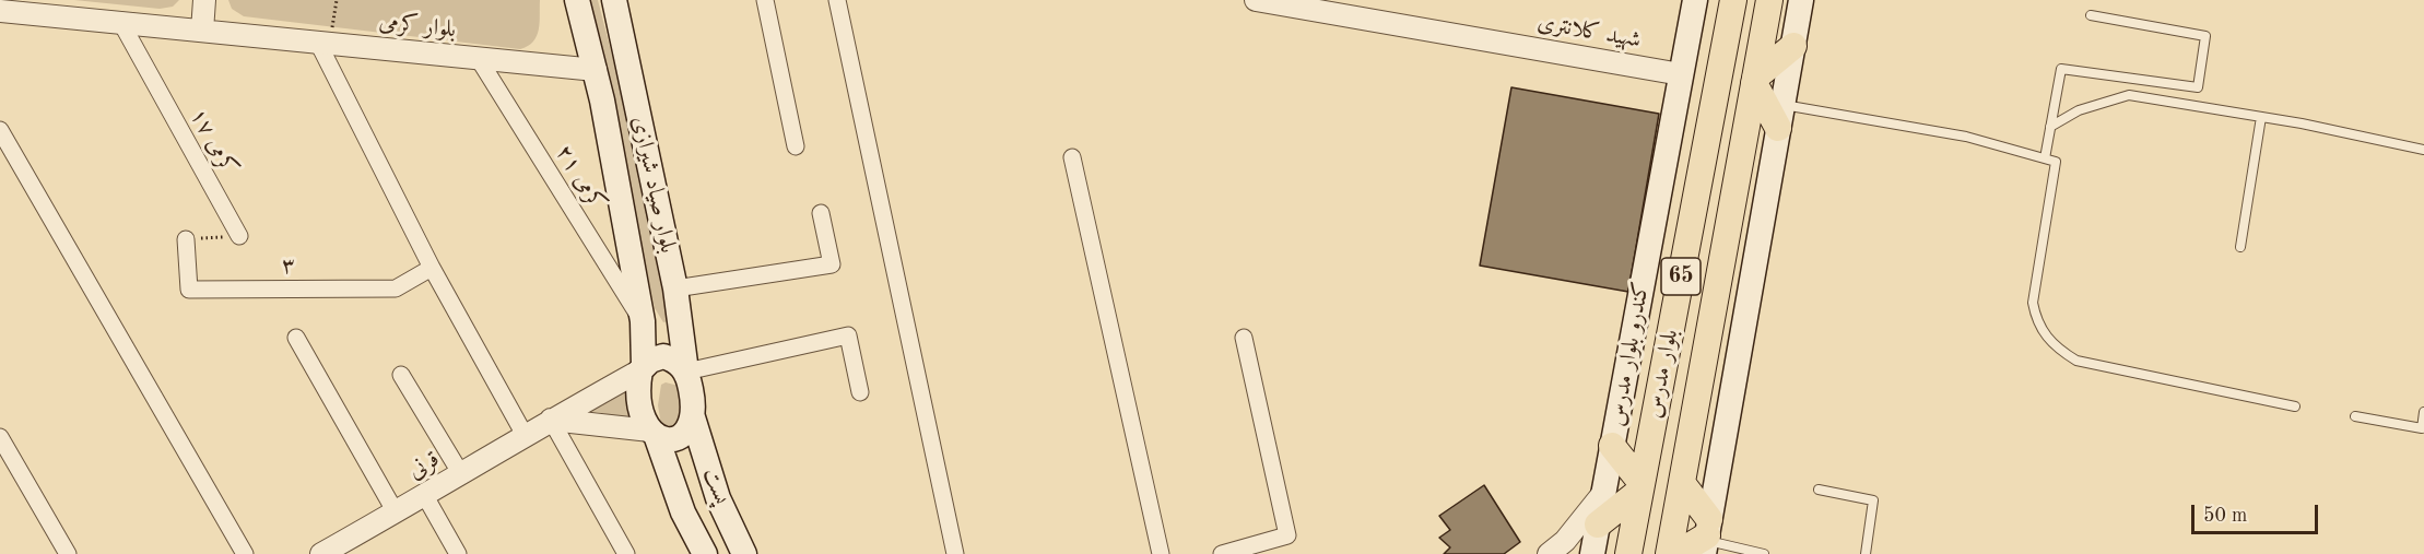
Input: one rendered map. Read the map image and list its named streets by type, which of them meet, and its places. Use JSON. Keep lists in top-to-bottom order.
{
  "streets": {
    "main road": [
      "بلوار صیاد شیرازی",
      "65",
      "کندرو بلوار مدرس",
      "بلوار مدرس",
      "پست"
    ],
    "street": [
      "بلوار کرمی",
      "شهید کلانتری",
      "کرمی ۱۷",
      "کرمی ۲۱",
      "۳",
      "قرنی"
    ]
  },
  "crossings": [
    ["بلوار کرمی", "کرمی ۱۷"],
    ["بلوار کرمی", "کرمی ۲۱"],
    ["بلوار کرمی", "بلوار صیاد شیرازی"],
    ["شهید کلانتری", "کندرو بلوار مدرس"],
    ["کرمی ۲۱", "بلوار صیاد شیرازی"],
    ["بلوار صیاد شیرازی", "قرنی"],
    ["بلوار صیاد شیرازی", "پست"],
    ["قرنی", "پست"]
  ],
  "scale_bar": "50 m"
}
